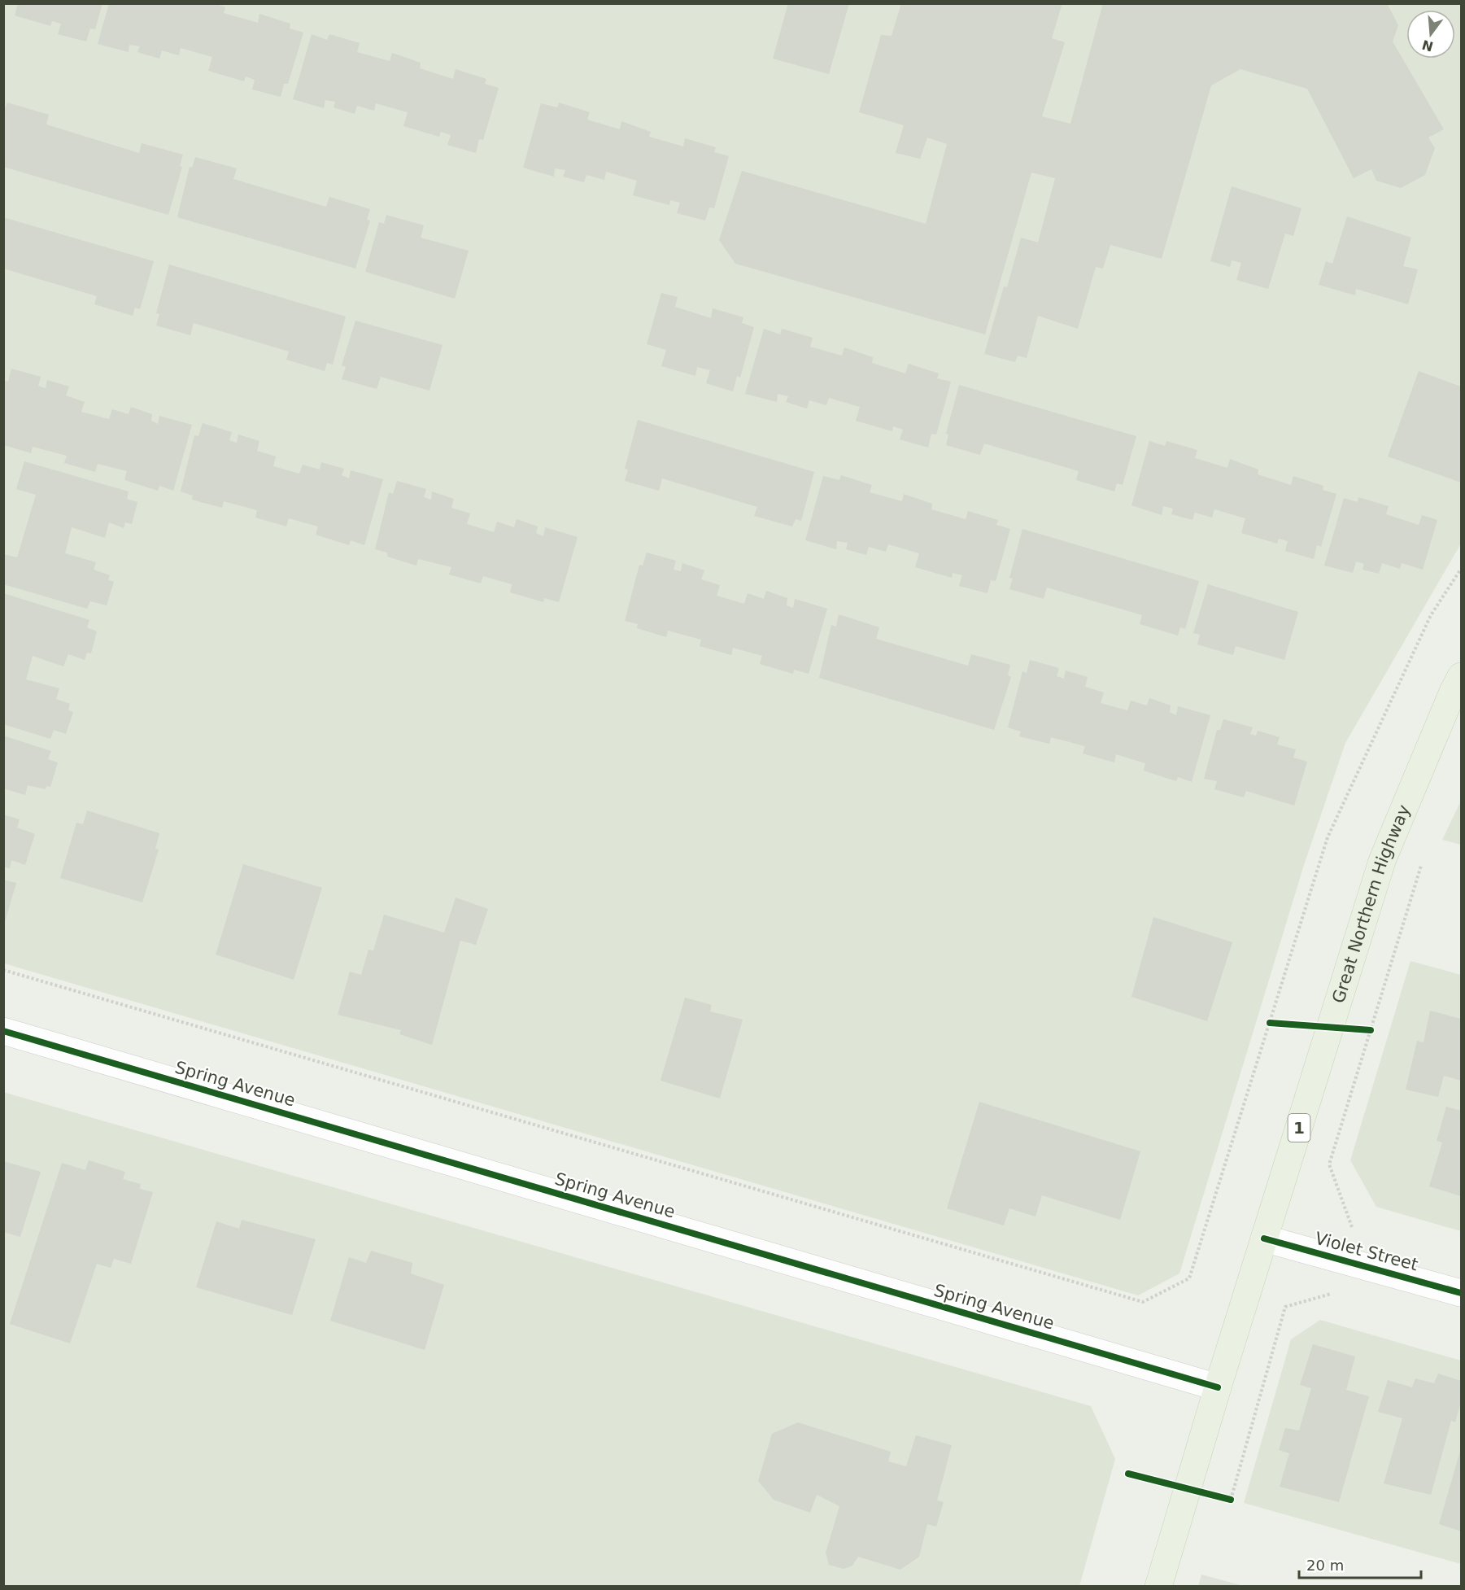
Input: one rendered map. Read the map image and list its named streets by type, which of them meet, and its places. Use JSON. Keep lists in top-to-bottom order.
{
  "streets": {
    "main road": ["Great Northern Highway", "1"],
    "street": ["Spring Avenue", "Violet Street"]
  },
  "crossings": [
    ["Great Northern Highway", "Spring Avenue"],
    ["Great Northern Highway", "Violet Street"]
  ],
  "scale_bar": "20 m",
  "north": "bottom"
}
